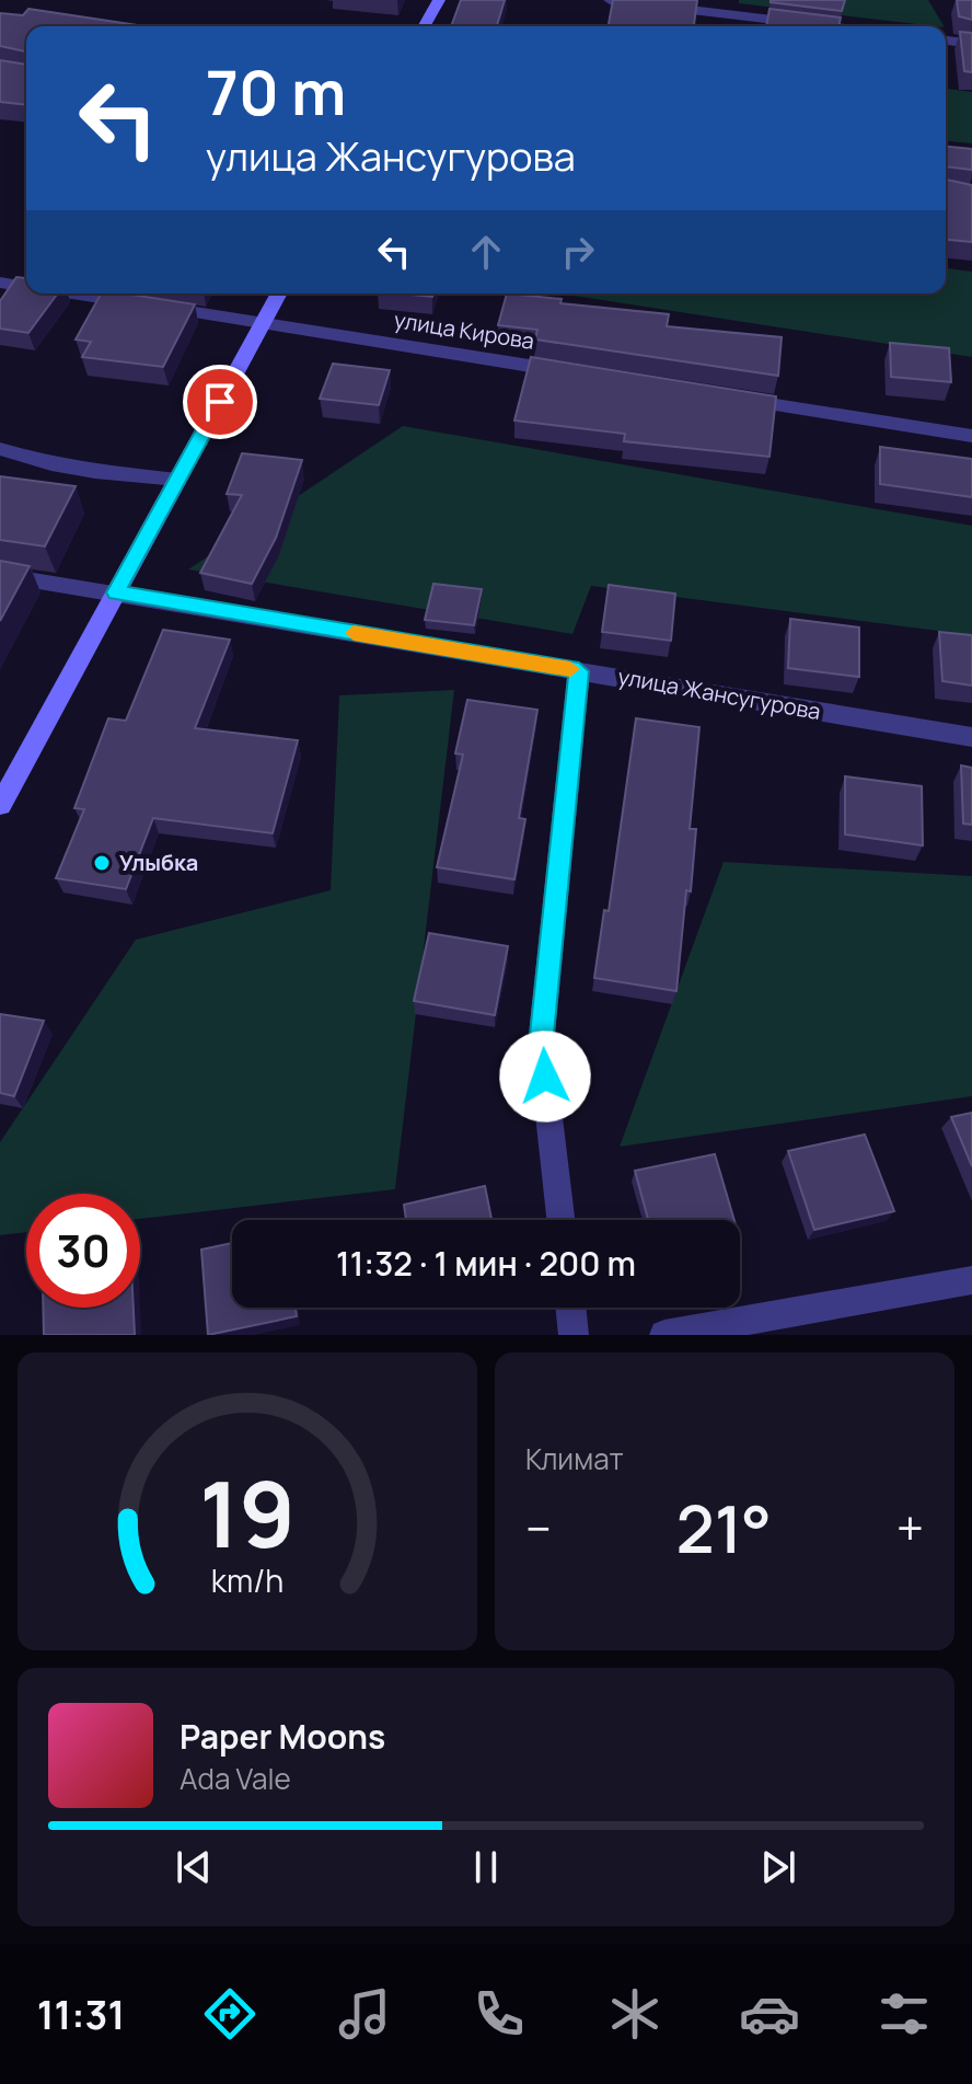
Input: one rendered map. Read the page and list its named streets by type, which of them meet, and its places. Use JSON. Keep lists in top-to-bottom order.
{
  "streets": {
    "street": ["улица Кирова", "улица Жансугурова"]
  },
  "places": ["Улыбка"],
  "page": {
    "turn": ["70 m", "улица Жансугурова"],
    "limit": "30",
    "trip": "11:32 · 1 мин · 200 m",
    "tile": "Климат",
    "heat": ["−", "21°", "+"],
    "song": ["Paper Moons", "Ada Vale"],
    "tabs": "11:31",
    "gauge": ["19", "km/h"]
  }
}
